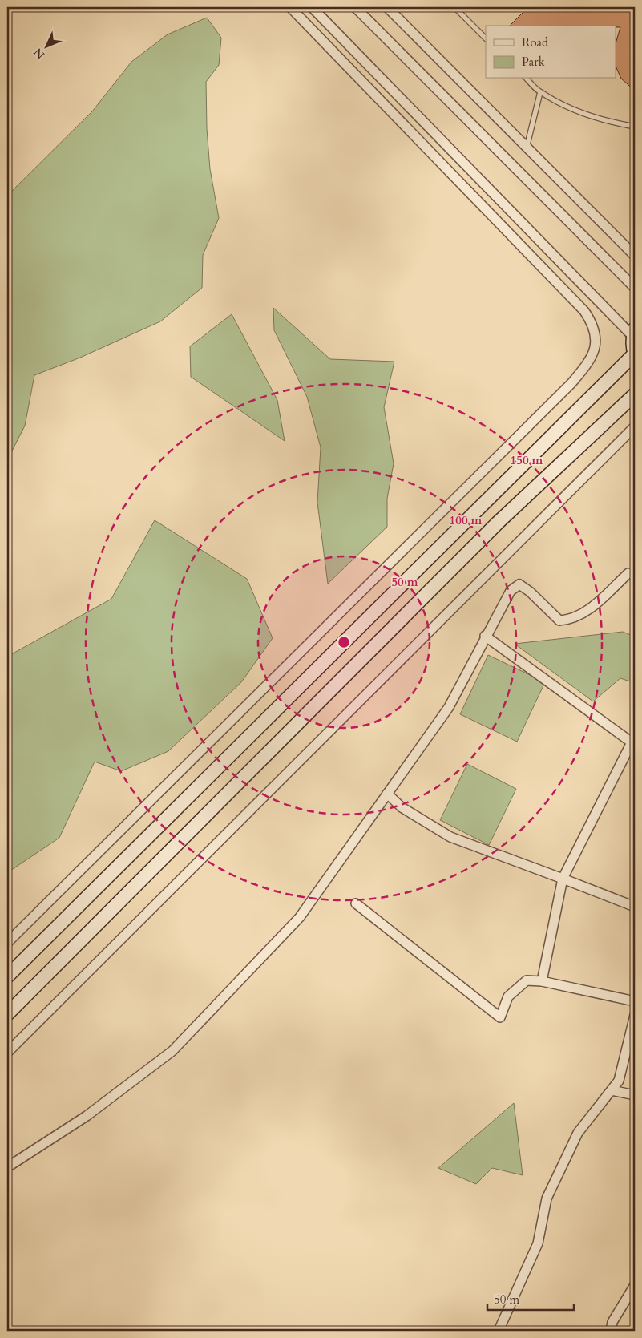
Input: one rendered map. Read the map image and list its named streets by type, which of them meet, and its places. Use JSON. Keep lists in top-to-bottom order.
{
  "legend": ["Road", "Park"],
  "scale_bar": "50 m",
  "north": "bottom left",
  "rings": ["150 m", "100 m", "50 m"]
}
